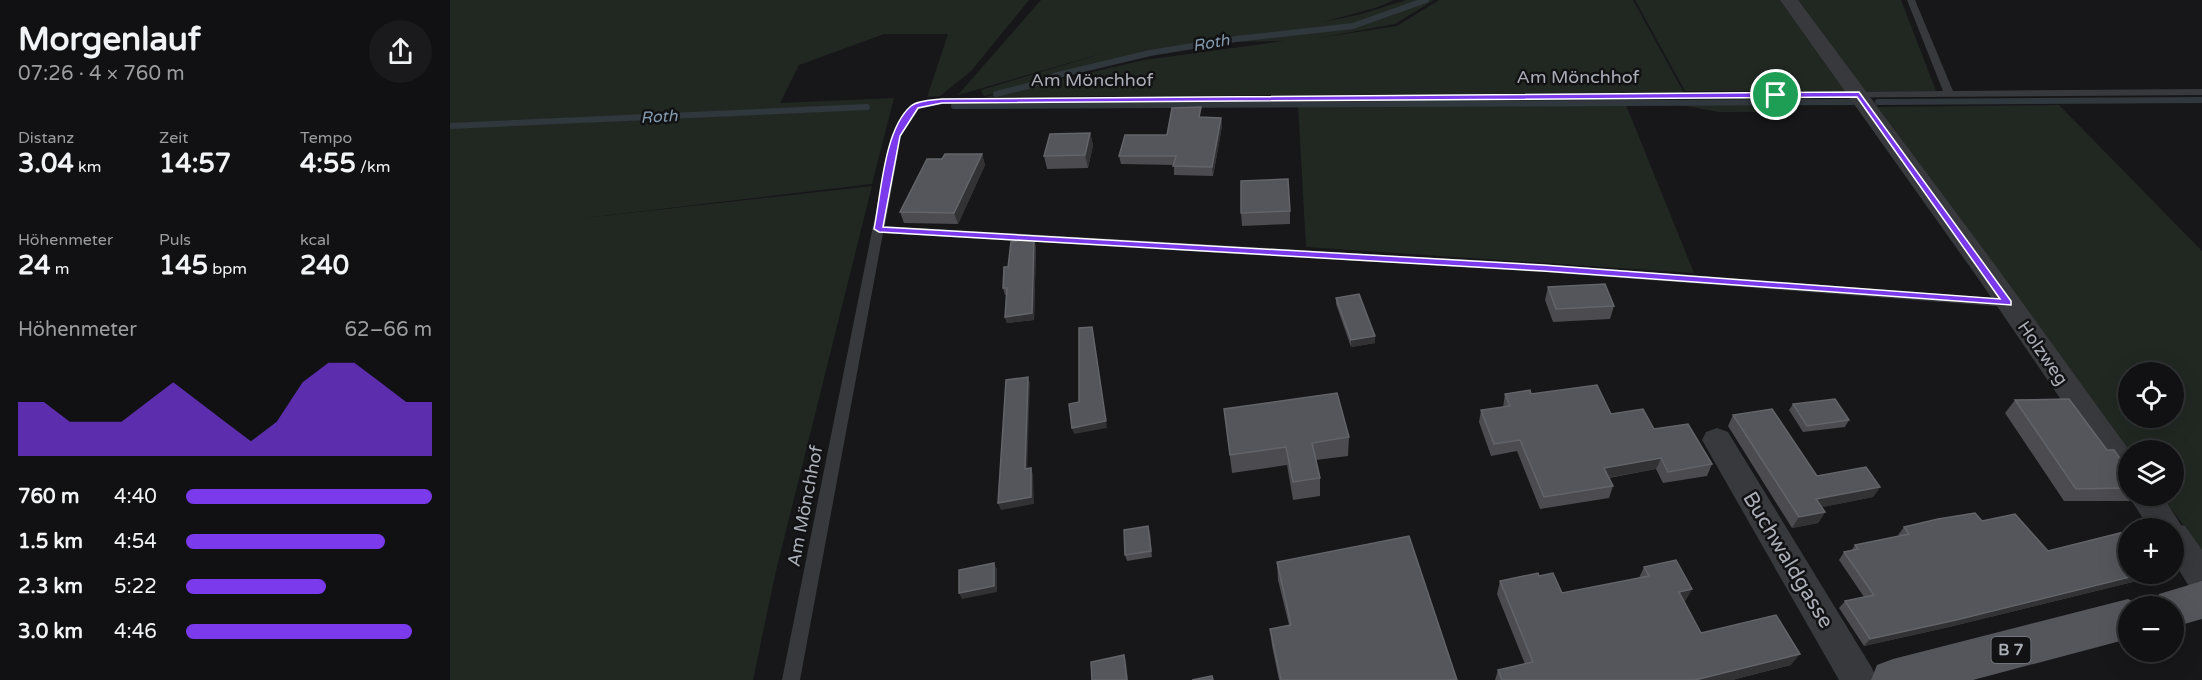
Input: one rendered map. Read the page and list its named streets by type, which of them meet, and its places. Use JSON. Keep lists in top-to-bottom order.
{
  "streets": {
    "main road": ["B 7"],
    "street": ["Holzweg", "Buchwaldgasse"],
    "lane": ["Am Mönchhof"]
  },
  "crossings": [
    ["Am Mönchhof", "Holzweg"]
  ],
  "water": ["Roth"],
  "page": {
    "heading": ["Morgenlauf", "07:26 · 4 × 760 m"],
    "stats": [
      ["Distanz", "3.04 km"],
      ["Zeit", "14:57"],
      ["Tempo", "4:55 /km"],
      ["Höhenmeter", "24 m"],
      ["Puls", "145 bpm"],
      ["kcal", "240"]
    ],
    "chart": ["Höhenmeter", "62–66 m"],
    "map_buttons": ["+", "−"],
    "list": [
      {
        "name": "760 m",
        "note": "4:40"
      },
      {
        "name": "1.5 km",
        "note": "4:54"
      },
      {
        "name": "2.3 km",
        "note": "5:22"
      },
      {
        "name": "3.0 km",
        "note": "4:46"
      }
    ]
  }
}
